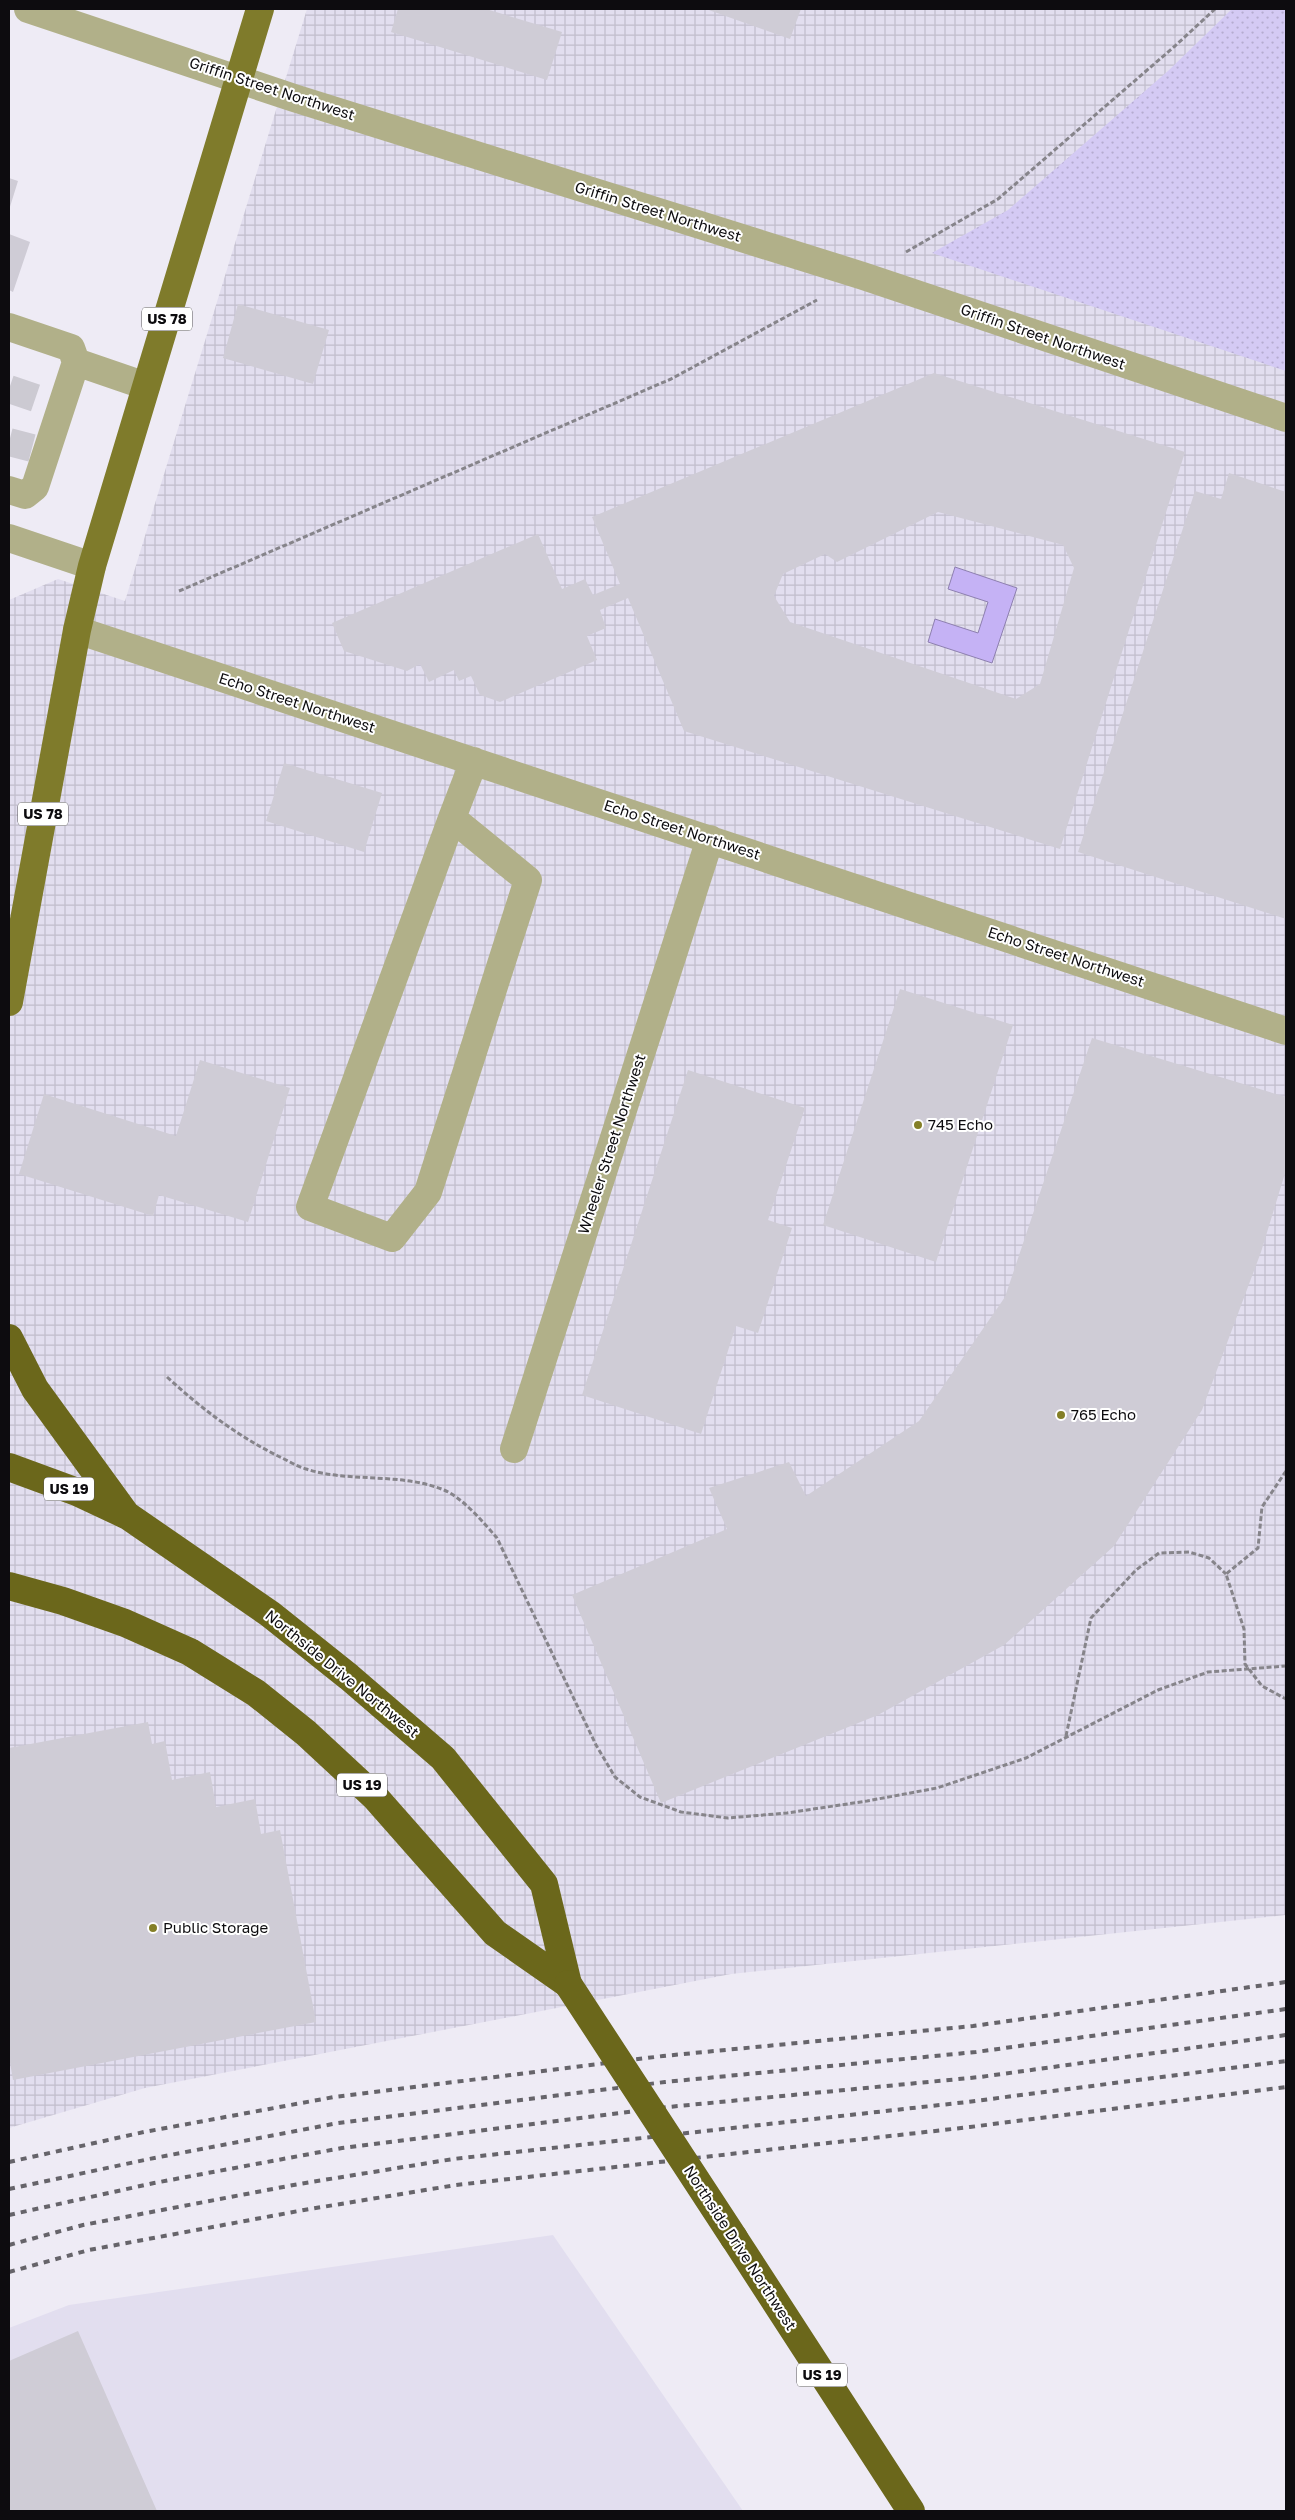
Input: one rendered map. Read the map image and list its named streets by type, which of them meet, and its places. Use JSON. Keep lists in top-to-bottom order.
{
  "streets": {
    "highway": ["US 19", "Northside Drive Northwest"],
    "main road": ["US 78"],
    "street": ["Griffin Street Northwest", "Echo Street Northwest", "Wheeler Street Northwest"]
  },
  "crossings": [
    ["Griffin Street Northwest", "US 78"],
    ["US 78", "Echo Street Northwest"],
    ["Echo Street Northwest", "Wheeler Street Northwest"]
  ],
  "places": ["745 Echo", "765 Echo", "Public Storage"]
}
